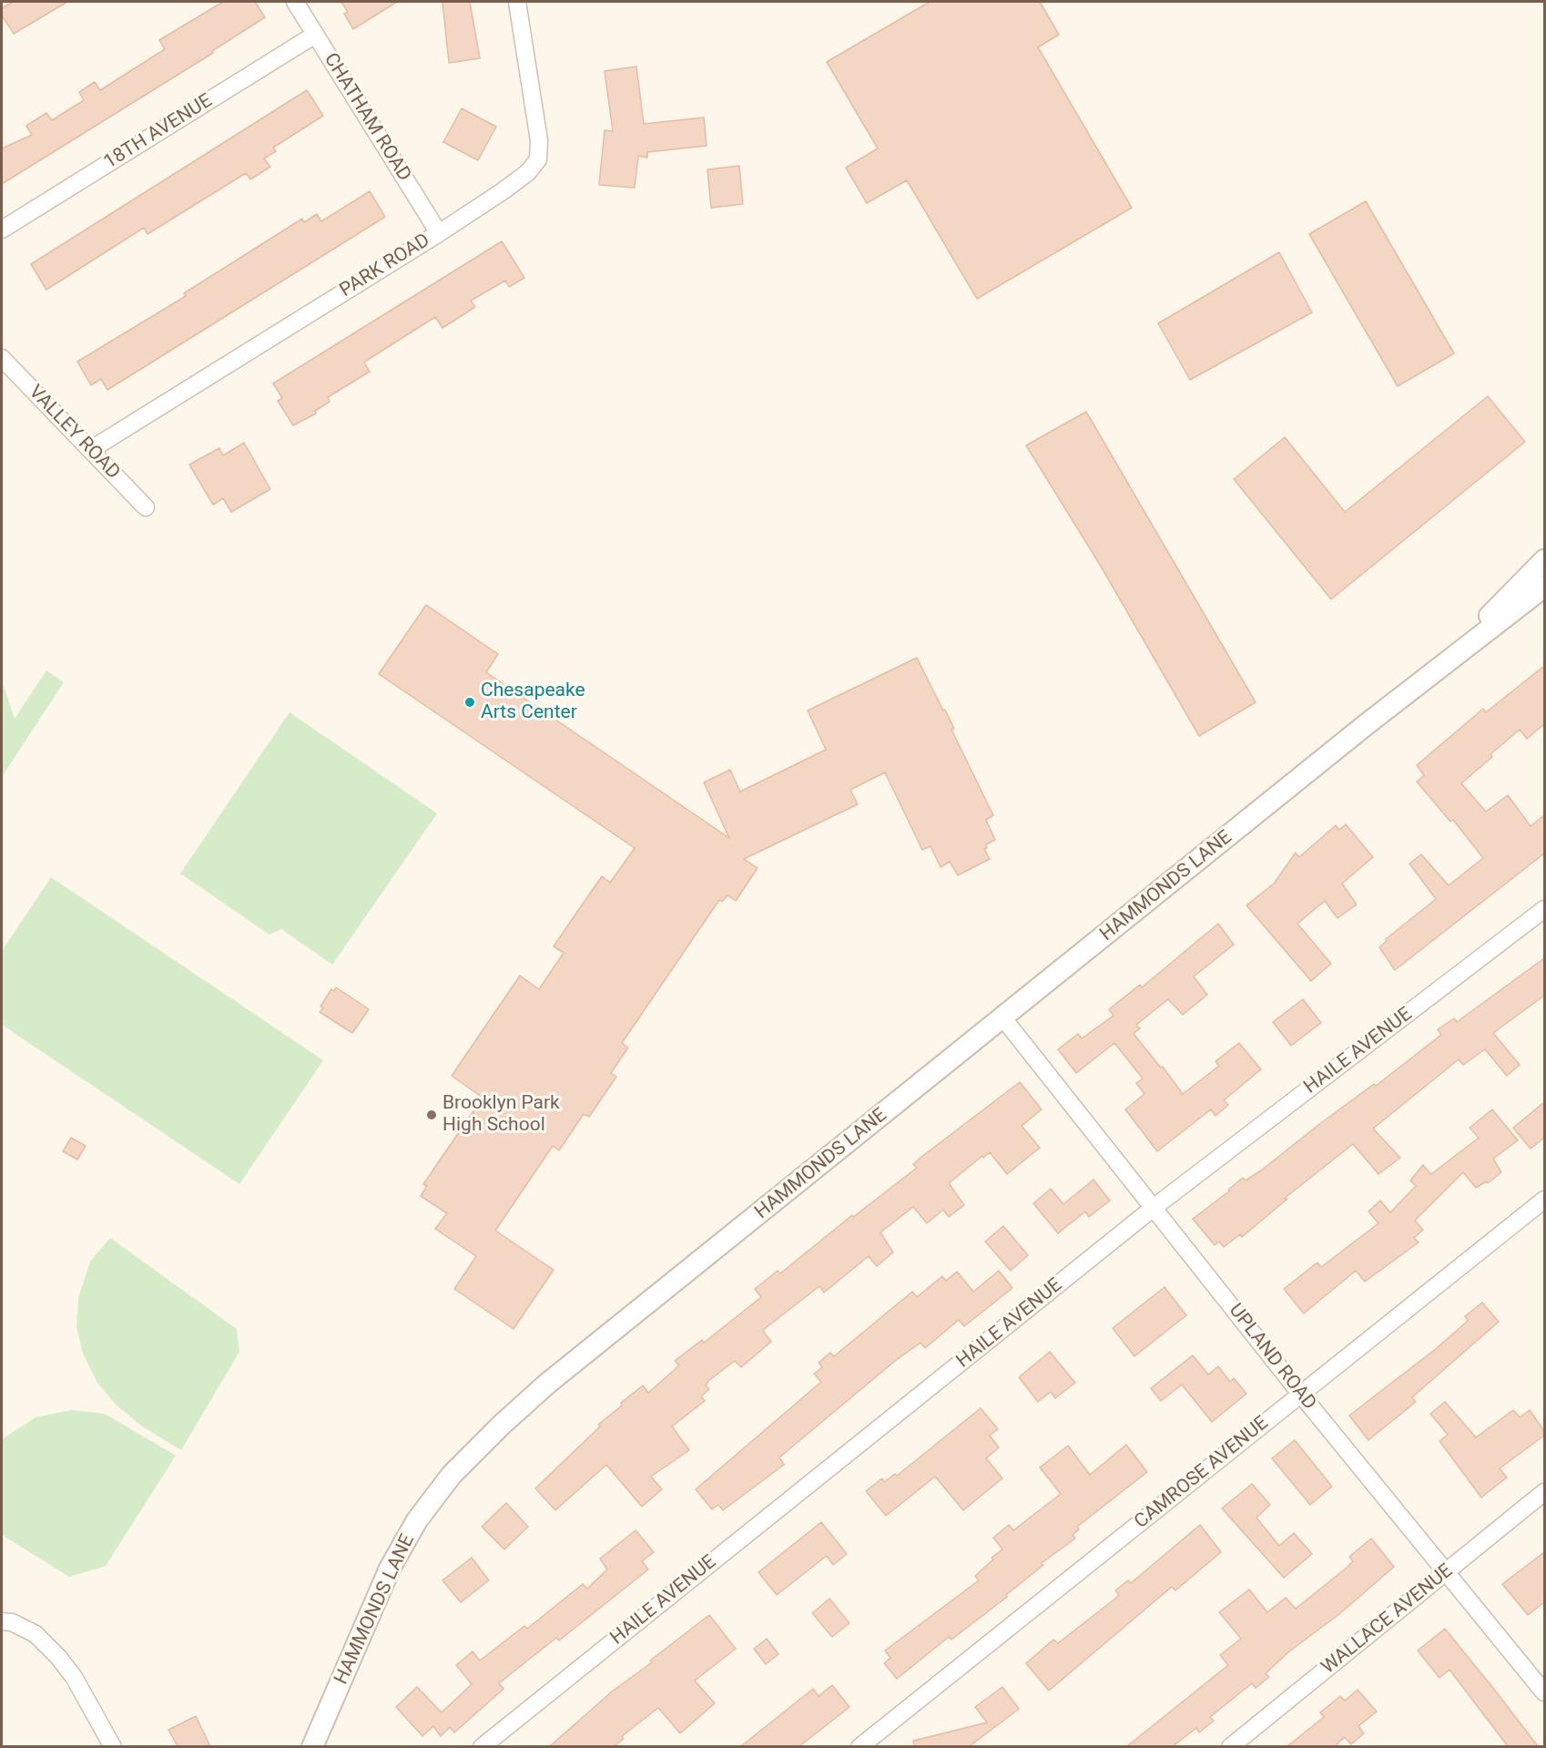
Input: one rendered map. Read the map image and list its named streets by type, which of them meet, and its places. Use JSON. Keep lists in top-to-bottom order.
{
  "streets": {
    "street": [
      "CHATHAM ROAD",
      "18TH AVENUE",
      "PARK ROAD",
      "VALLEY ROAD",
      "HAMMONDS LANE",
      "HAILE AVENUE",
      "UPLAND ROAD",
      "CAMROSE AVENUE",
      "WALLACE AVENUE"
    ]
  },
  "crossings": [
    ["CHATHAM ROAD", "18TH AVENUE"],
    ["CHATHAM ROAD", "PARK ROAD"],
    ["PARK ROAD", "VALLEY ROAD"],
    ["HAMMONDS LANE", "UPLAND ROAD"],
    ["HAILE AVENUE", "UPLAND ROAD"],
    ["UPLAND ROAD", "CAMROSE AVENUE"],
    ["UPLAND ROAD", "WALLACE AVENUE"]
  ],
  "places": ["Chesapeake Arts Center", "Brooklyn Park High School"]
}
